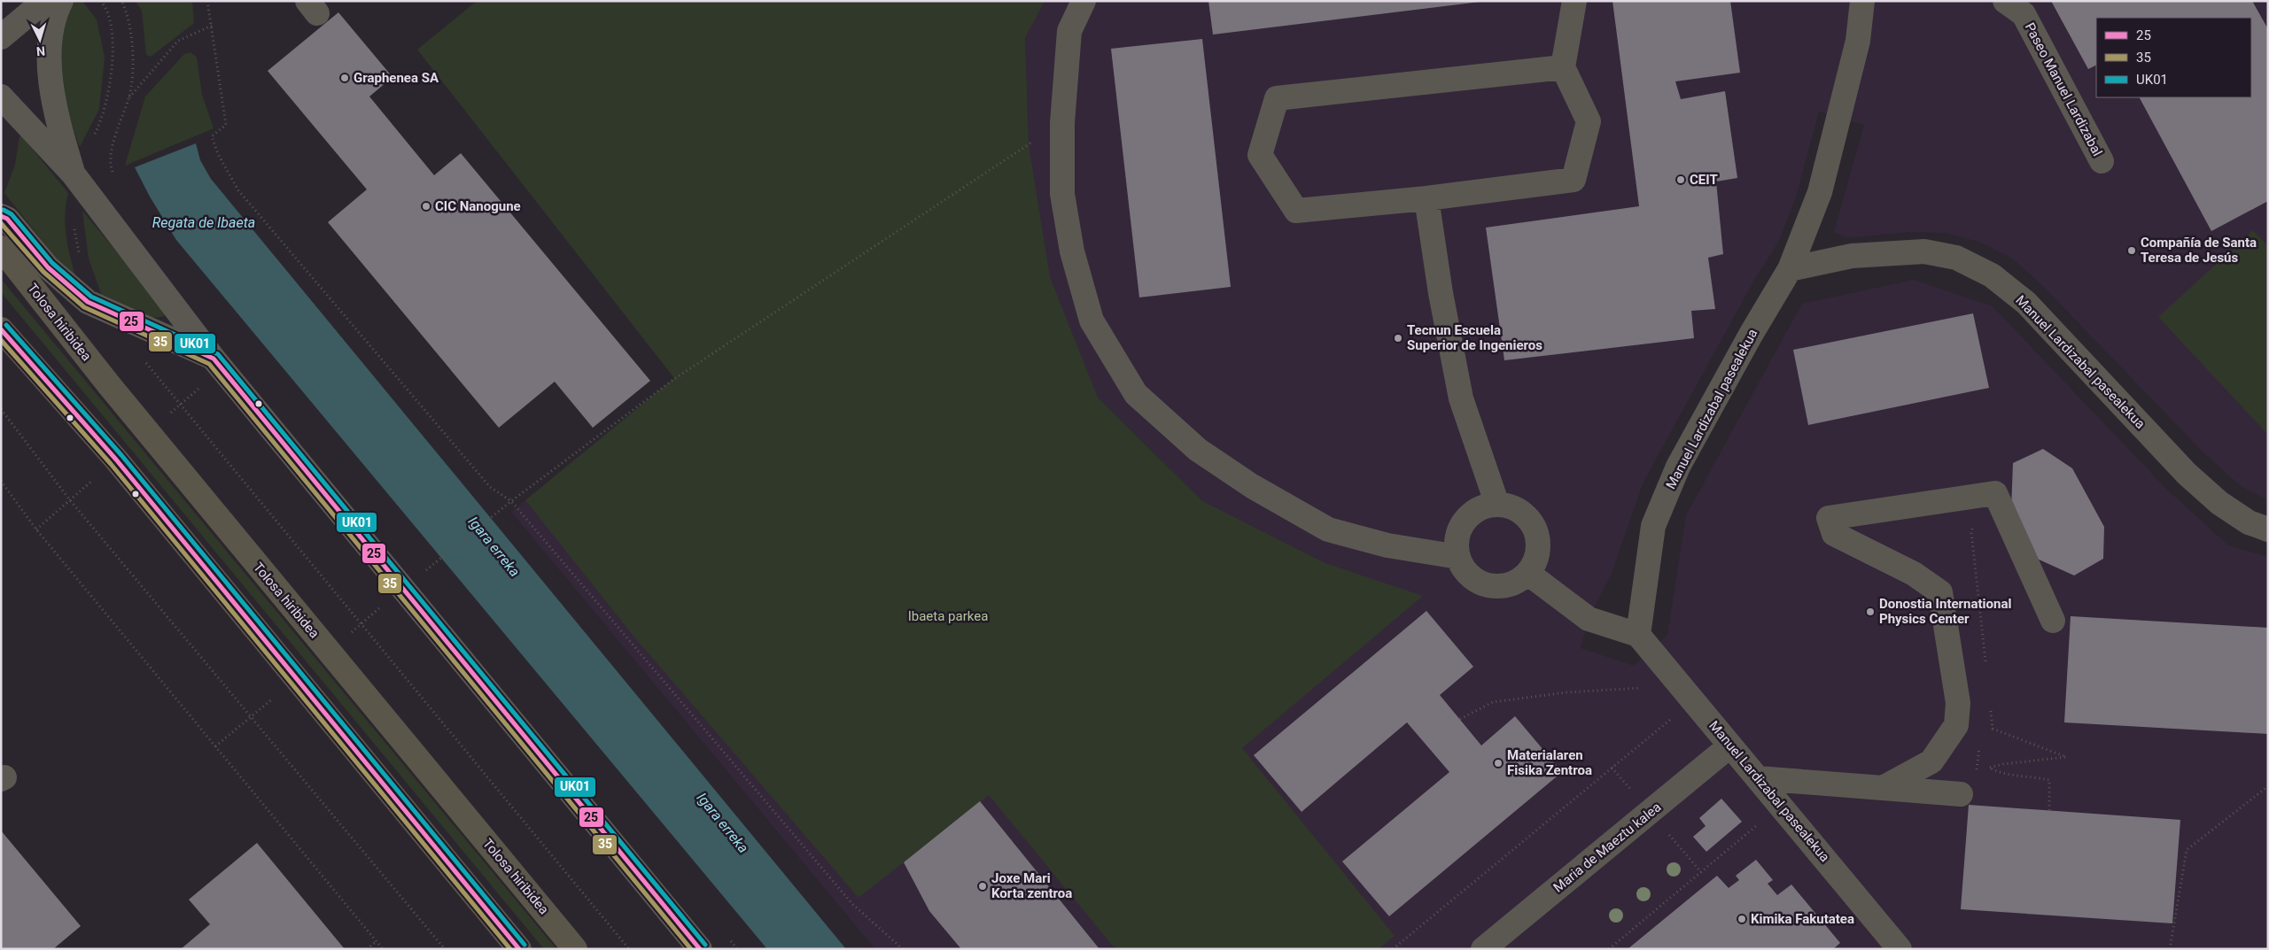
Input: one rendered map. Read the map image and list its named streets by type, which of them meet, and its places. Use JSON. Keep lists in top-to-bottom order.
{
  "streets": {
    "main road": ["Tolosa hiribidea"],
    "street": ["Paseo Manuel Lardizabal", "Manuel Lardizabal pasealekua", "Maria de Maeztu kalea"]
  },
  "crossings": [
    ["Manuel Lardizabal pasealekua", "Maria de Maeztu kalea"]
  ],
  "water": ["Regata de Ibaeta", "Igara erreka"],
  "parks": ["Ibaeta parkea"],
  "places": [
    "Graphenea SA",
    "CEIT",
    "CIC Nanogune",
    "Compañía de Santa Teresa de Jesús",
    "Tecnun Escuela Superior de Ingenieros",
    "Donostia International Physics Center",
    "Materialaren Fisika Zentroa",
    "Joxe Mari Korta zentroa",
    "Kimika Fakutatea"
  ],
  "lines": ["transit line UK01", "transit line 25", "transit line 35"],
  "legend": ["25", "35", "UK01"],
  "north": "bottom"
}
